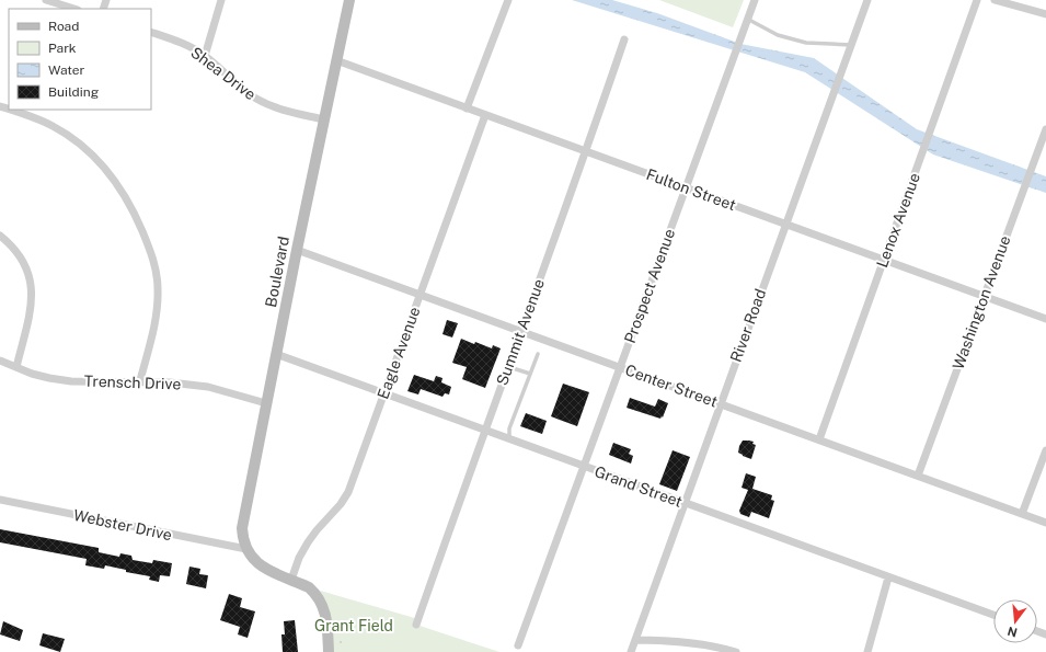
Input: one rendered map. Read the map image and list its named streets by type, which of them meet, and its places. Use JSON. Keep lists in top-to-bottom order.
{
  "streets": {
    "street": [
      "Shea Drive",
      "Fulton Street",
      "Lenox Avenue",
      "Boulevard",
      "Prospect Avenue",
      "Washington Avenue",
      "River Road",
      "Summit Avenue",
      "Eagle Avenue",
      "Trensch Drive",
      "Center Street",
      "Grand Street",
      "Webster Drive"
    ]
  },
  "crossings": [
    ["Shea Drive", "Boulevard"],
    ["Fulton Street", "Lenox Avenue"],
    ["Fulton Street", "Boulevard"],
    ["Fulton Street", "Prospect Avenue"],
    ["Fulton Street", "Washington Avenue"],
    ["Fulton Street", "River Road"],
    ["Fulton Street", "Summit Avenue"],
    ["Fulton Street", "Eagle Avenue"],
    ["Lenox Avenue", "Center Street"],
    ["Boulevard", "Trensch Drive"],
    ["Boulevard", "Center Street"],
    ["Boulevard", "Grand Street"],
    ["Boulevard", "Webster Drive"],
    ["Prospect Avenue", "Center Street"],
    ["Prospect Avenue", "Grand Street"],
    ["Washington Avenue", "Center Street"],
    ["River Road", "Center Street"],
    ["River Road", "Grand Street"],
    ["Summit Avenue", "Center Street"],
    ["Summit Avenue", "Grand Street"],
    ["Eagle Avenue", "Center Street"],
    ["Eagle Avenue", "Grand Street"]
  ],
  "parks": ["Grant Field"],
  "legend": [
    "Road",
    "Park",
    "Water",
    "Building"
  ],
  "north": "bottom"
}
